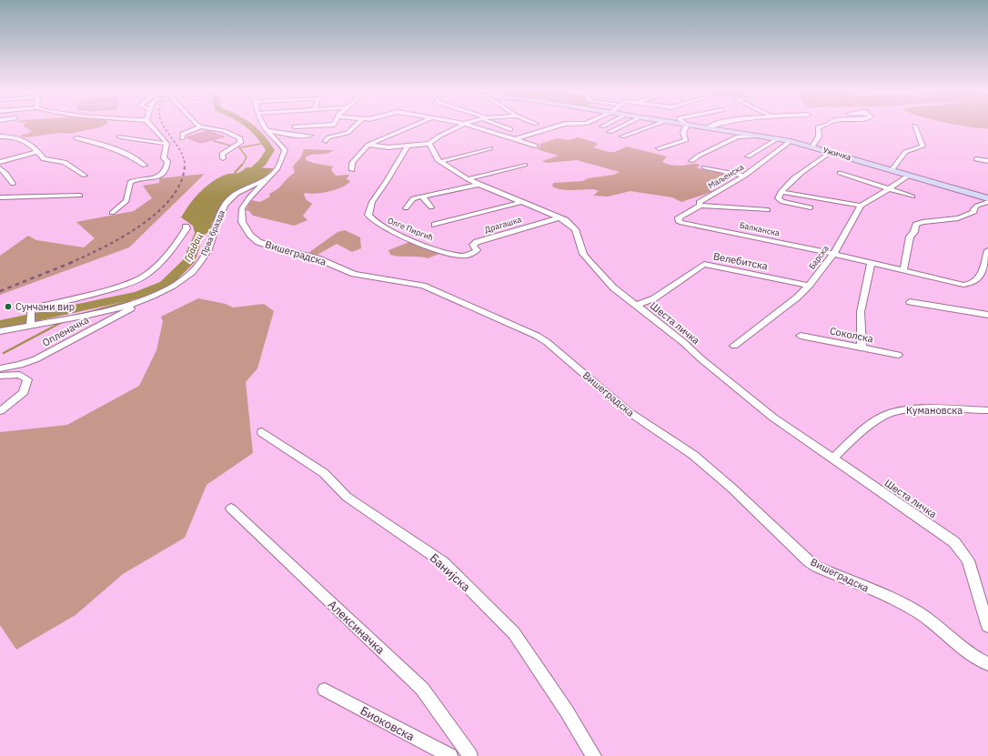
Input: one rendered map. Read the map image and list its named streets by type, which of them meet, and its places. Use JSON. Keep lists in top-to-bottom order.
{
  "streets": {
    "main road": ["Ужичка"],
    "street": [
      "Маљенска",
      "Драгашка",
      "Олге Пиргић",
      "Балканска",
      "Прва бразда",
      "Вишеградска",
      "Барска",
      "Велебитска",
      "Шеста личка",
      "Опленачка",
      "Соколска",
      "Кумановска",
      "Банијска",
      "Алексиначка",
      "Биоковска"
    ]
  },
  "crossings": [
    ["Ужичка", "Маљенска"],
    ["Маљенска", "Балканска"],
    ["Драгашка", "Олге Пиргић"],
    ["Драгашка", "Шеста личка"],
    ["Балканска", "Барска"],
    ["Прва бразда", "Вишеградска"],
    ["Прва бразда", "Опленачка"],
    ["Барска", "Велебитска"],
    ["Велебитска", "Шеста личка"],
    ["Шеста личка", "Кумановска"]
  ],
  "water": ["Градац"],
  "places": ["Сунчани вир"]
}
